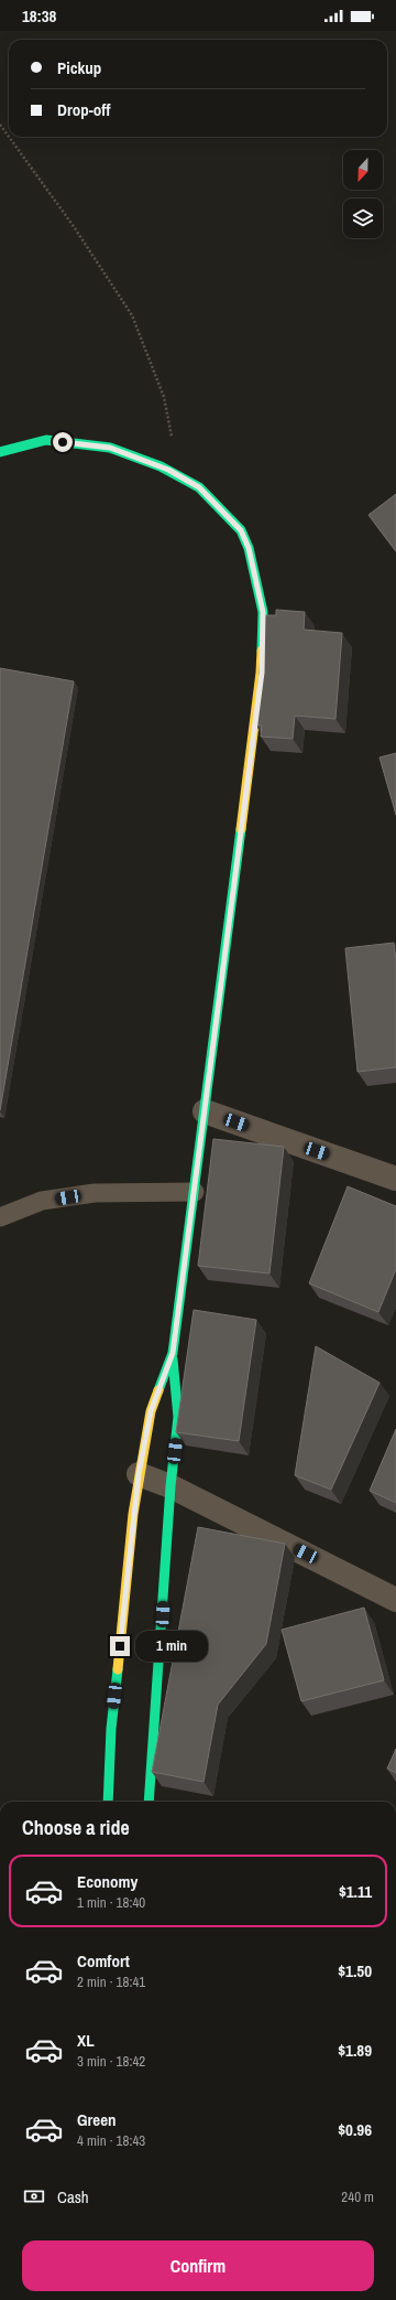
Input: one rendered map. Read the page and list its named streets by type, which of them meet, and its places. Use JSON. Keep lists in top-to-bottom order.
{
  "north": "bottom",
  "page": {
    "status": "18:38",
    "banner": ["Pickup", "Drop-off"],
    "bubble": "1 min",
    "heading": "Choose a ride",
    "list": [
      {
        "name": "Economy",
        "note": "1 min · 18:40",
        "value": "$1.11"
      },
      {
        "name": "Comfort",
        "note": "2 min · 18:41",
        "value": "$1.50"
      },
      {
        "name": "XL",
        "note": "3 min · 18:42",
        "value": "$1.89"
      },
      {
        "name": "Green",
        "note": "4 min · 18:43",
        "value": "$0.96"
      }
    ],
    "pay": ["Cash", "240 m"],
    "buttons": "Confirm"
  }
}
